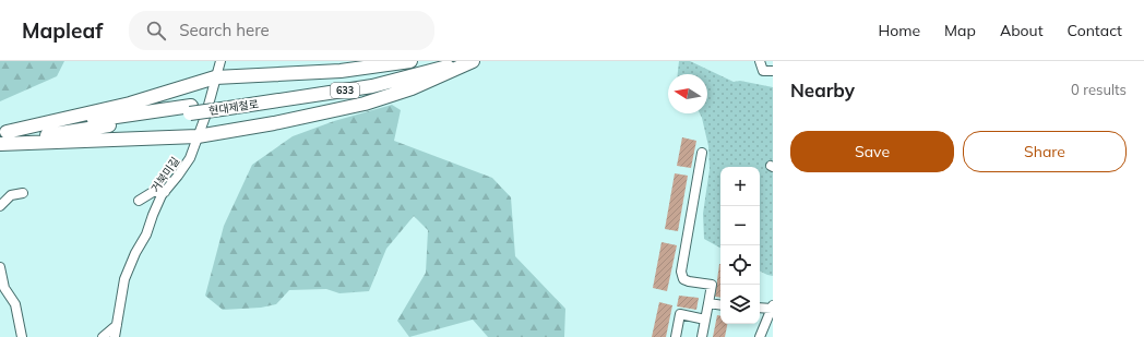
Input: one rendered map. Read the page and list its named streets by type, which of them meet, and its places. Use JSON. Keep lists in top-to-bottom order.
{
  "streets": {
    "highway": ["633", "현대제철로"],
    "street": ["거북미길"]
  },
  "north": "left",
  "page": {
    "header": "Mapleaf",
    "search": "Search here",
    "nav": [
      "Home",
      "Map",
      "About",
      "Contact"
    ],
    "heading": ["Nearby", "0 results"],
    "buttons": ["Save", "Share"],
    "map_buttons": ["+", "−"]
  }
}
